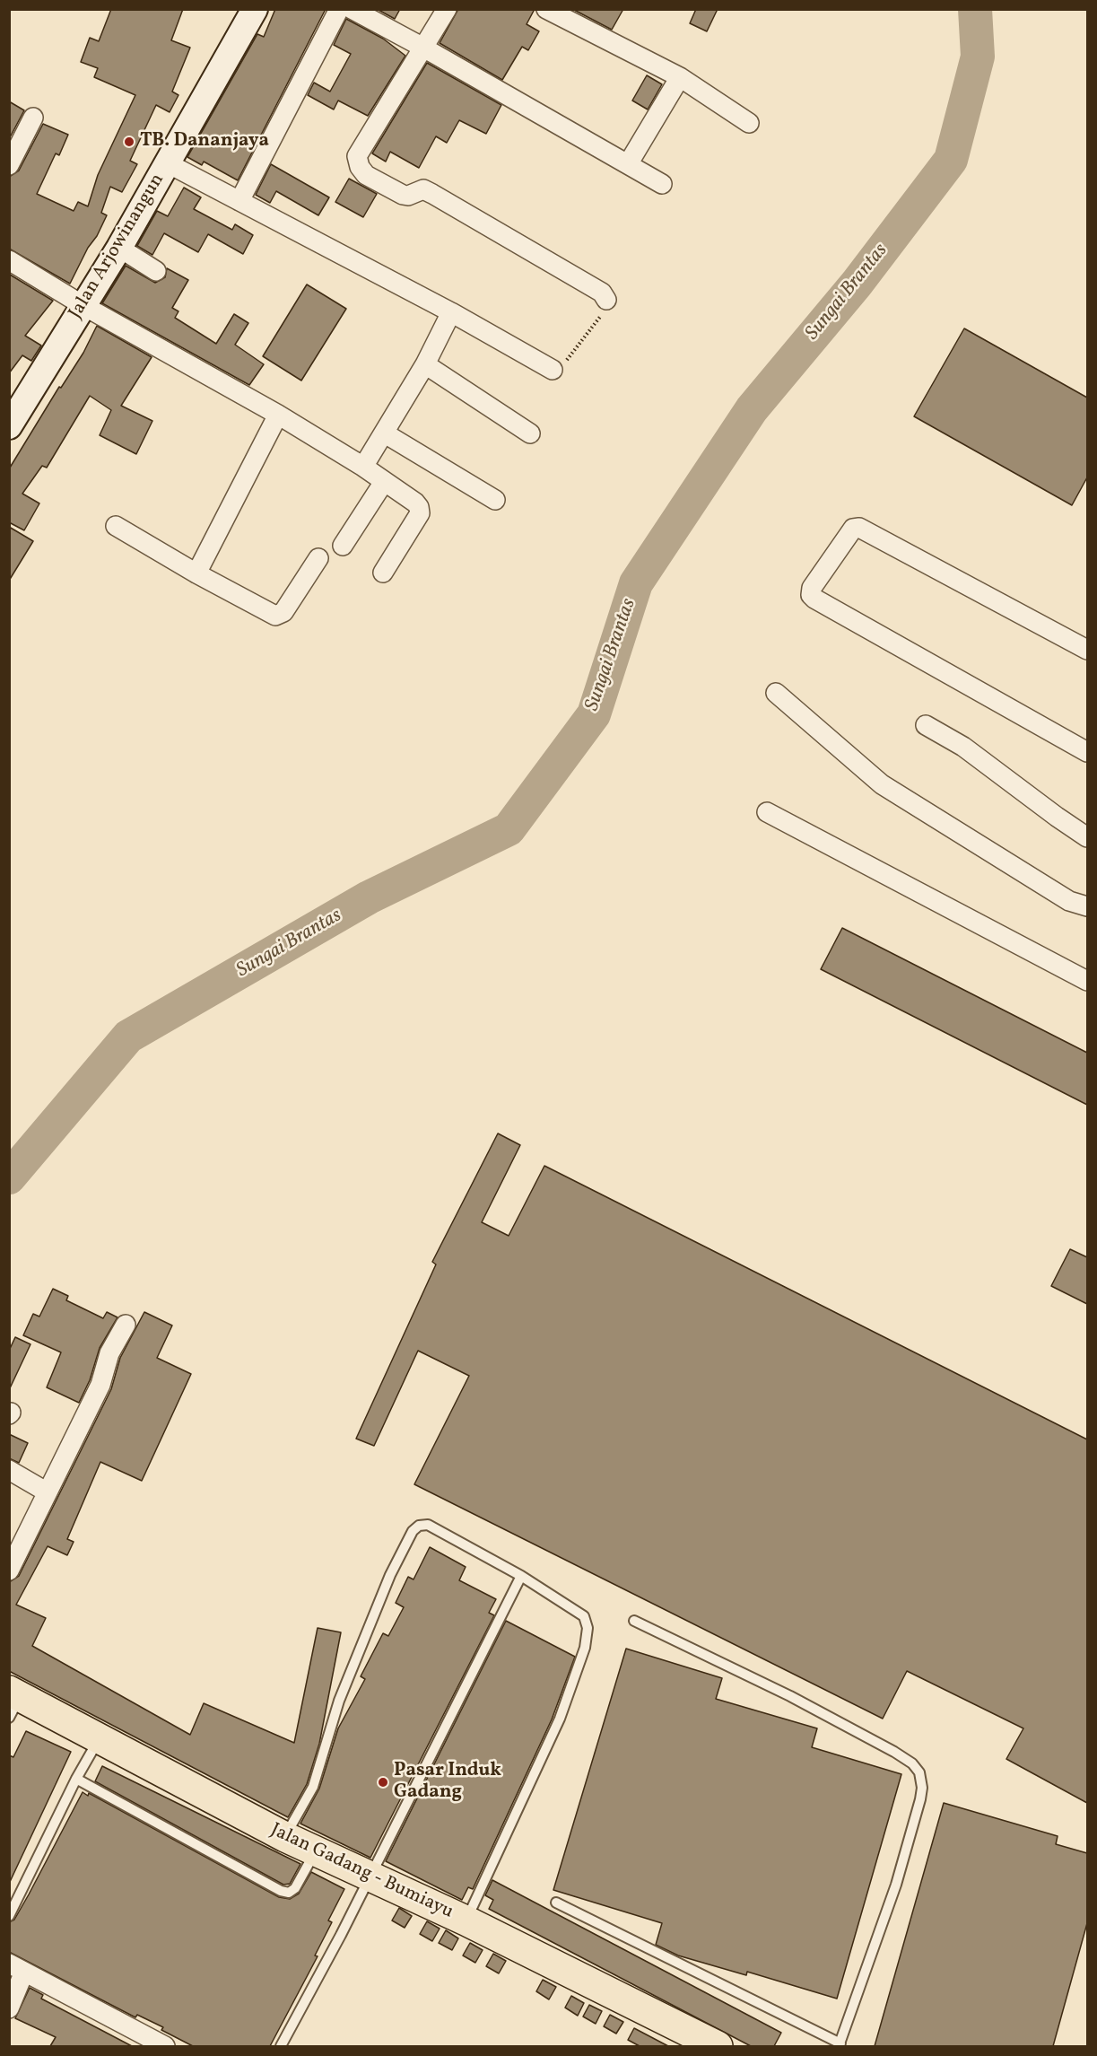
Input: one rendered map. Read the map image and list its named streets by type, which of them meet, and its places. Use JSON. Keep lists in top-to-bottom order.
{
  "streets": {
    "main road": ["Jalan Arjowinangun", "Jalan Gadang - Bumiayu"]
  },
  "water": ["Sungai Brantas"],
  "places": ["TB. Dananjaya", "Pasar Induk Gadang"]
}
